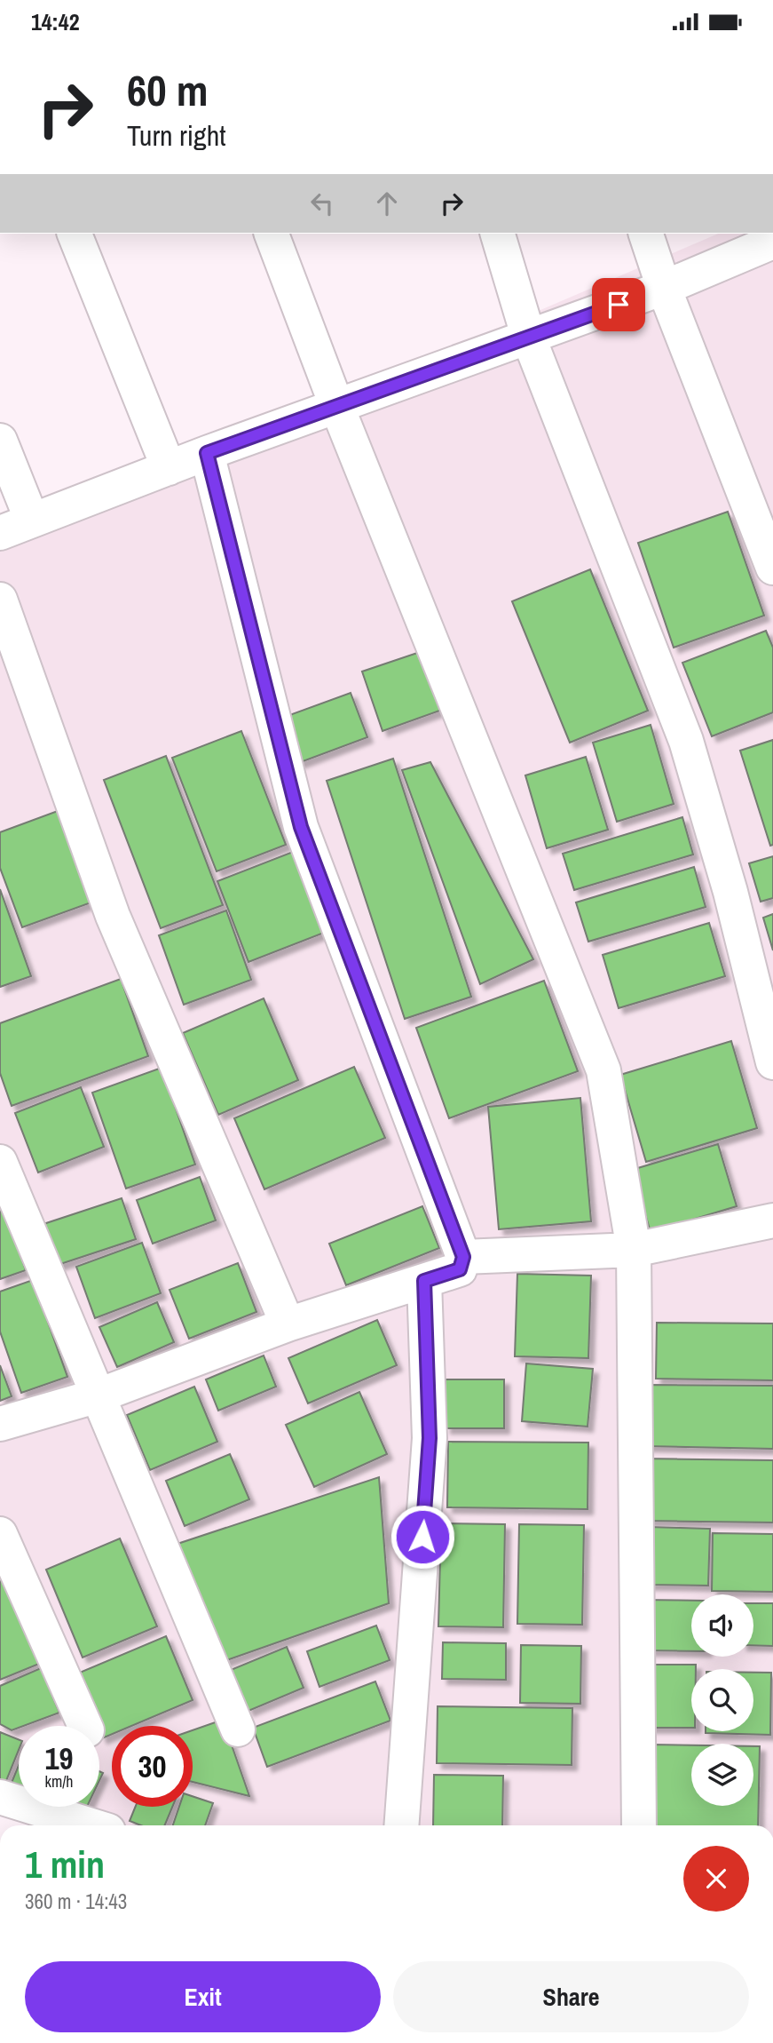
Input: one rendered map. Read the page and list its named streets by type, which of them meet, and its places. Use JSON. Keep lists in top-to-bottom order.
{
  "page": {
    "status": "14:42",
    "turn": ["60 m", "Turn right"],
    "speed": "19 km/h",
    "limit": "30",
    "heading": ["1 min", "360 m · 14:43"],
    "buttons": ["Exit", "Share"]
  }
}
